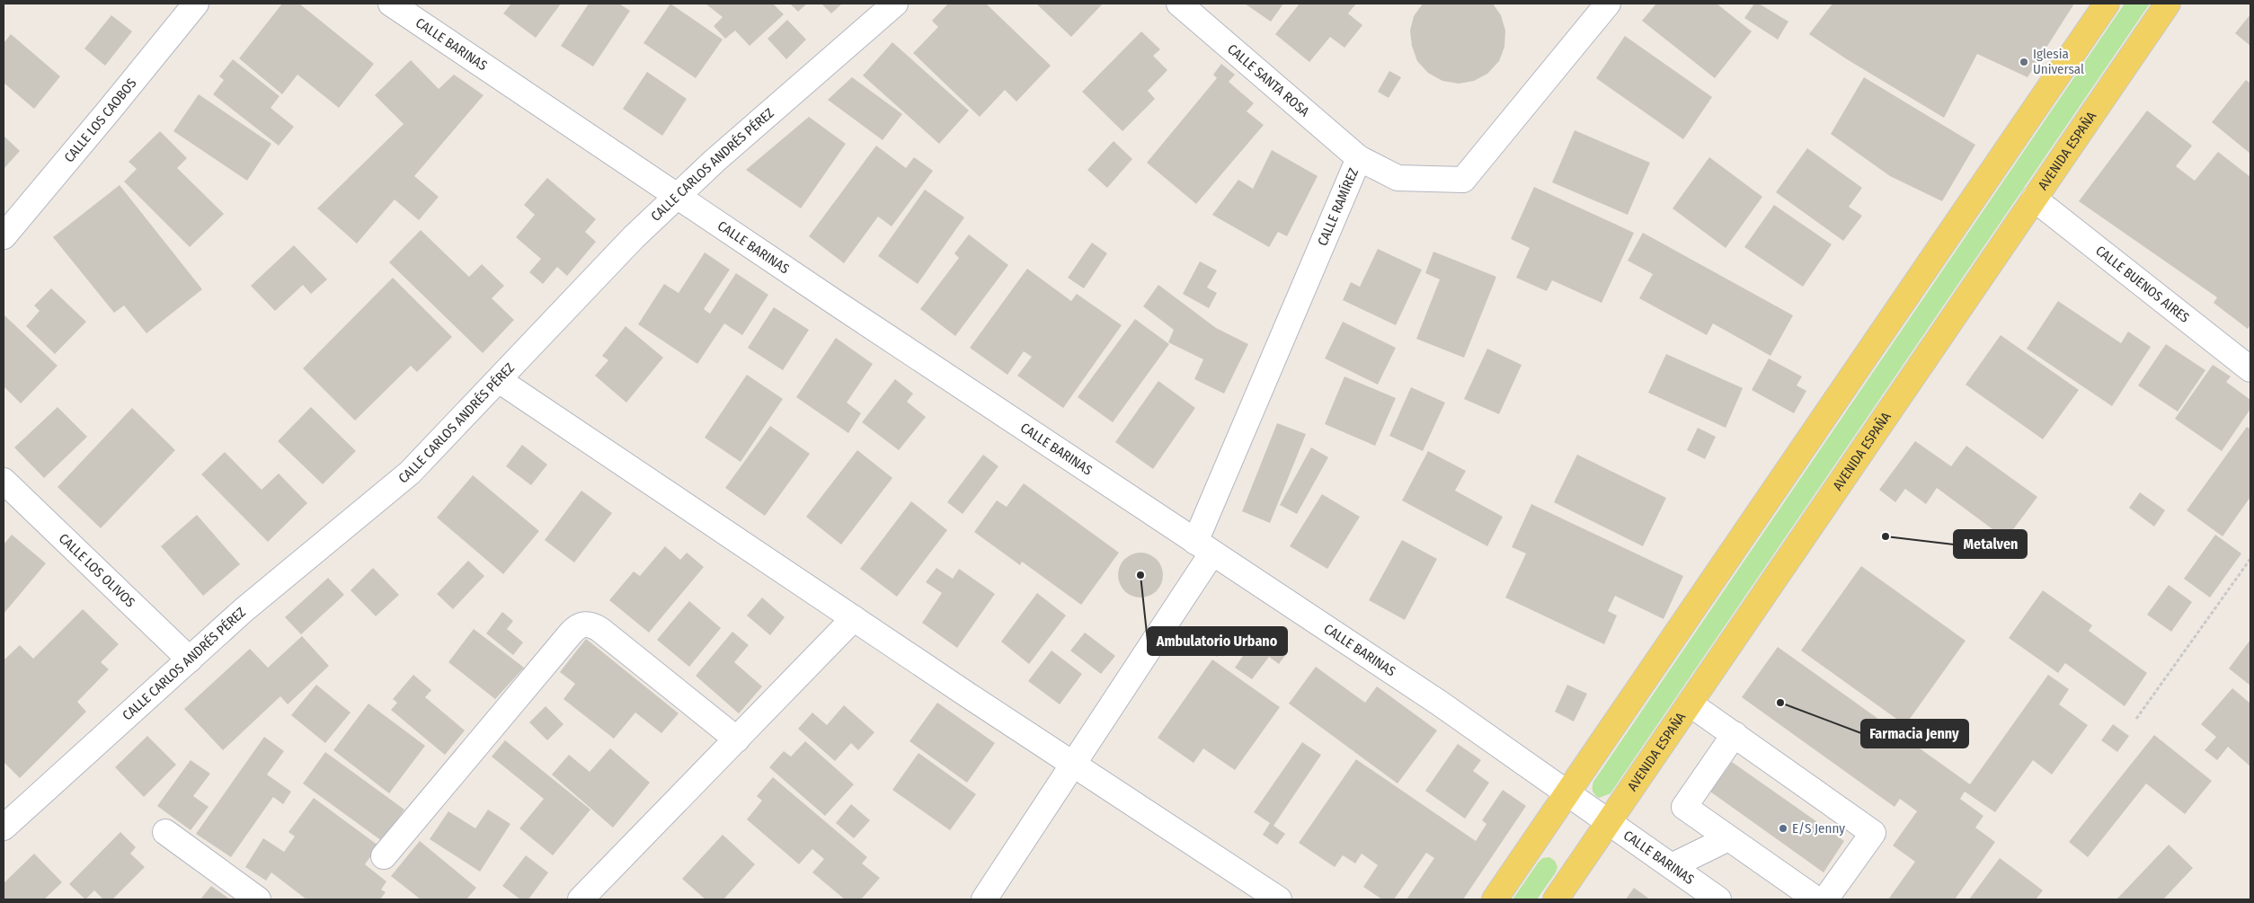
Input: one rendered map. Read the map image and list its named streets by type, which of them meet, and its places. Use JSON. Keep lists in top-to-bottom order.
{
  "streets": {
    "main road": ["AVENIDA ESPAÑA"],
    "street": [
      "CALLE BARINAS",
      "CALLE SANTA ROSA",
      "CALLE LOS CAOBOS",
      "CALLE CARLOS ANDRÉS PÉREZ",
      "CALLE RAMÍREZ",
      "CALLE BUENOS AIRES",
      "CALLE LOS OLIVOS"
    ]
  },
  "crossings": [
    ["CALLE BARINAS", "AVENIDA ESPAÑA"],
    ["CALLE BARINAS", "CALLE CARLOS ANDRÉS PÉREZ"],
    ["CALLE BARINAS", "CALLE RAMÍREZ"],
    ["CALLE SANTA ROSA", "CALLE RAMÍREZ"],
    ["AVENIDA ESPAÑA", "CALLE BUENOS AIRES"],
    ["CALLE CARLOS ANDRÉS PÉREZ", "CALLE LOS OLIVOS"]
  ],
  "places": [
    "Iglesia Universal",
    "Metalven",
    "Ambulatorio Urbano",
    "Farmacia Jenny",
    "E/S Jenny"
  ]
}
